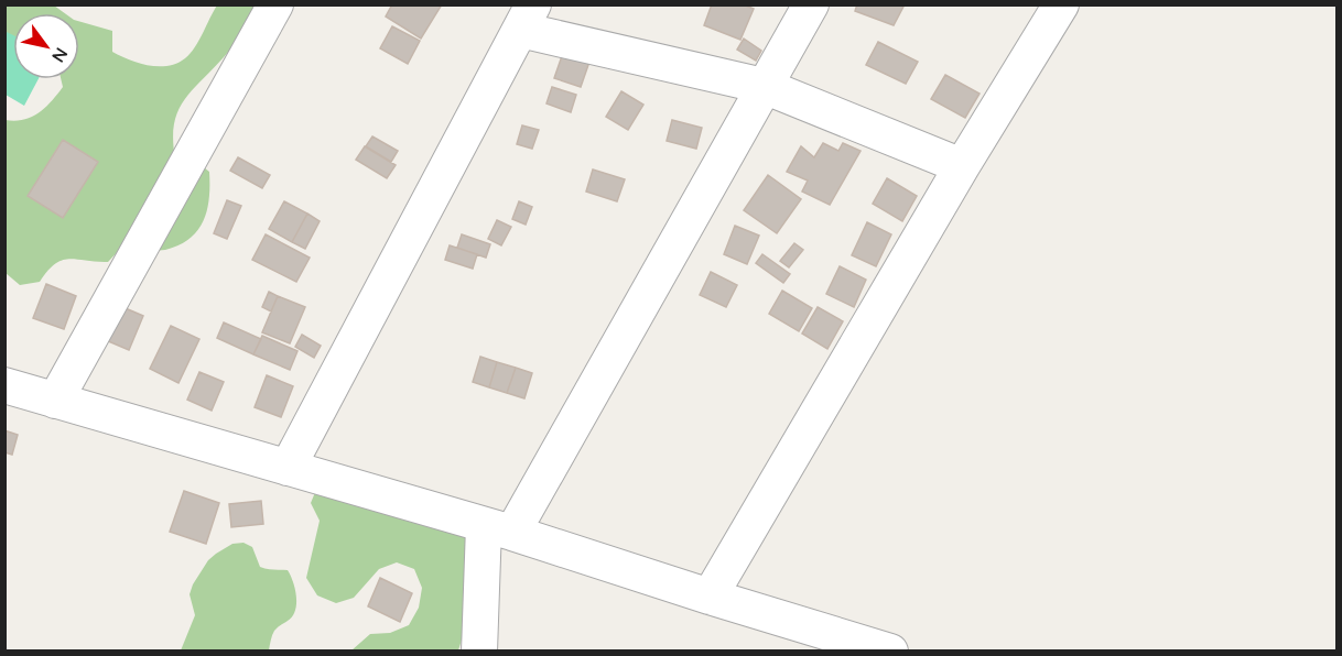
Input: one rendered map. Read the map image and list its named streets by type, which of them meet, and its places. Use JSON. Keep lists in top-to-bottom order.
{
  "north": "bottom right"
}
